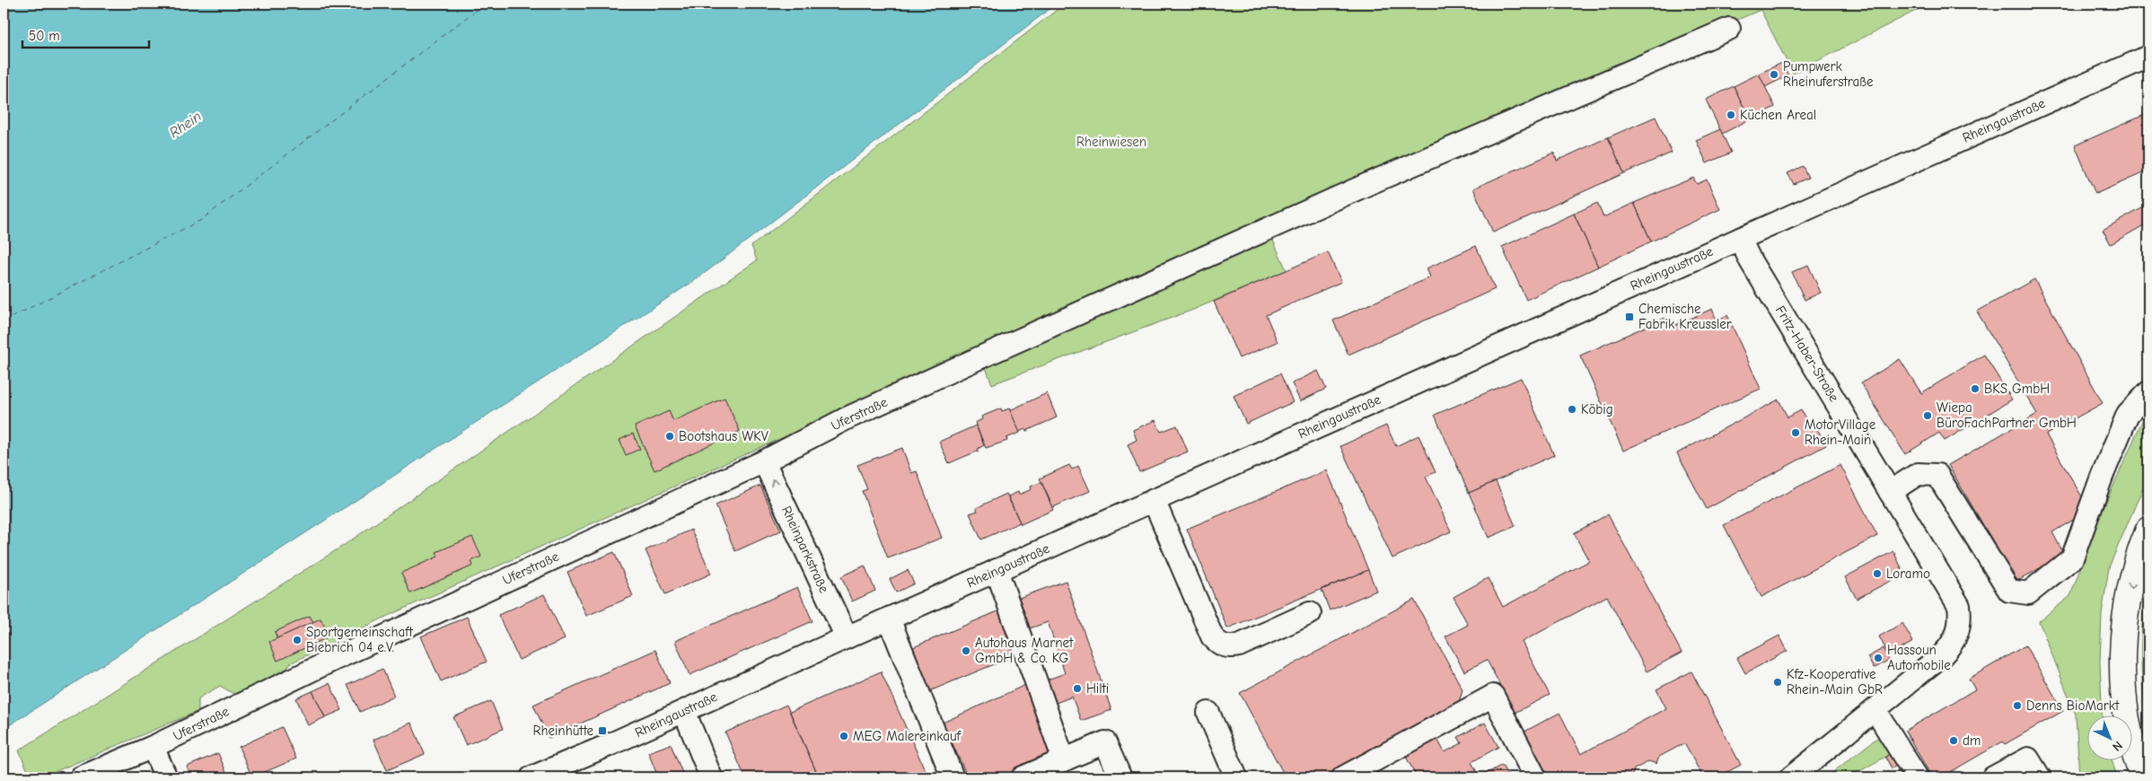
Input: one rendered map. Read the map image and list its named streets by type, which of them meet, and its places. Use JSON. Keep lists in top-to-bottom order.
{
  "streets": {
    "street": [
      "Rheingaustraße",
      "Fritz-Haber-Straße",
      "Uferstraße",
      "Rheinparkstraße"
    ]
  },
  "crossings": [
    ["Rheingaustraße", "Fritz-Haber-Straße"],
    ["Rheingaustraße", "Rheinparkstraße"],
    ["Uferstraße", "Rheinparkstraße"]
  ],
  "one_way": ["Rheinparkstraße"],
  "water": ["Rhein"],
  "parks": ["Rheinwiesen"],
  "places": {
    "other": [
      "Pumpwerk Rheinuferstraße",
      "Küchen Areal",
      "BKS GmbH",
      "Köbig",
      "Wiepa BüroFachPartner GmbH",
      "MotorVillage Rhein-Main",
      "Bootshaus WKV",
      "Loramo",
      "Sportgemeinschaft Biebrich 04 e.V.",
      "Autohaus Marnet GmbH & Co. KG",
      "Hassoun Automobile",
      "Kfz-Kooperative Rhein-Main GbR",
      "Hilti",
      "Denns BioMarkt",
      "MEG Malereinkauf",
      "dm"
    ],
    "transit": ["Chemische Fabrik Kreussler", "Rheinhütte"]
  },
  "scale_bar": "50 m",
  "north": "bottom right"
}
